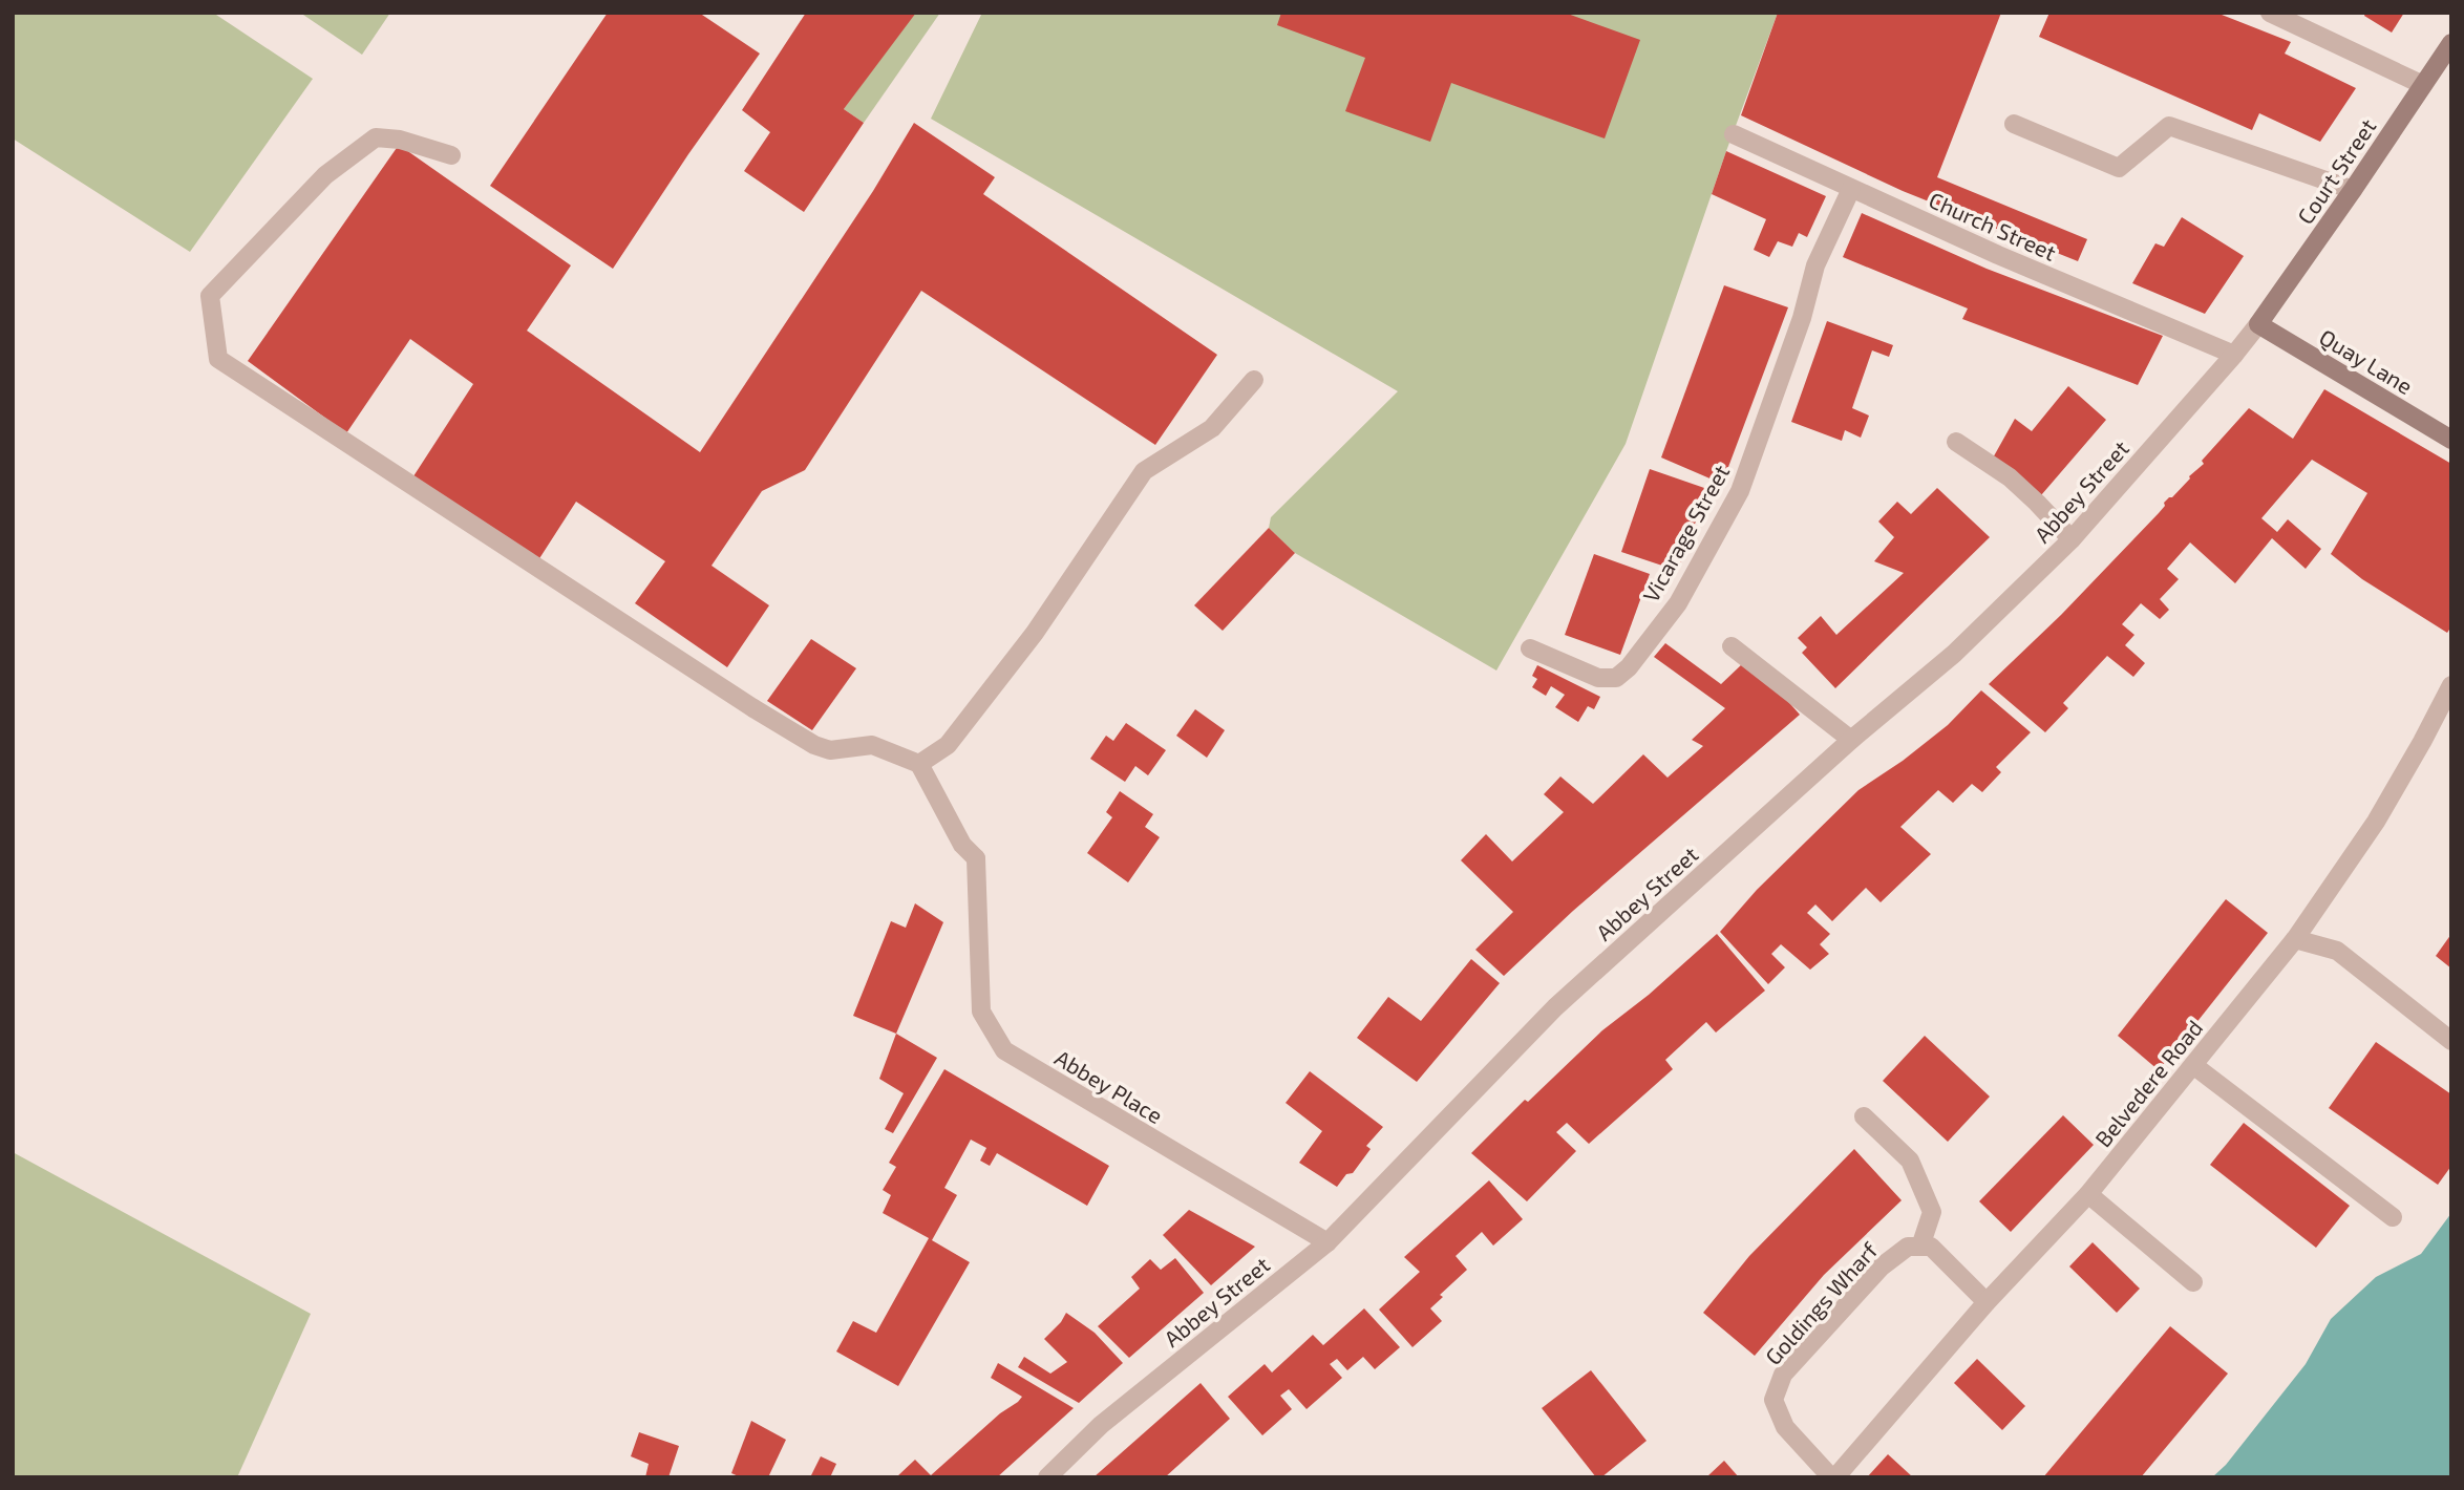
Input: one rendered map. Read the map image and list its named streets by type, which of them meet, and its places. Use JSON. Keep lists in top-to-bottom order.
{
  "streets": {
    "main road": ["Court Street", "Quay Lane"],
    "street": [
      "Church Street",
      "Abbey Street",
      "Vicarage Street",
      "Belvedere Road",
      "Abbey Place",
      "Goldings Wharf"
    ]
  },
  "crossings": [
    ["Court Street", "Quay Lane"],
    ["Court Street", "Abbey Street"],
    ["Church Street", "Abbey Street"],
    ["Church Street", "Vicarage Street"],
    ["Quay Lane", "Abbey Street"],
    ["Abbey Street", "Abbey Place"],
    ["Belvedere Road", "Goldings Wharf"]
  ]
}
